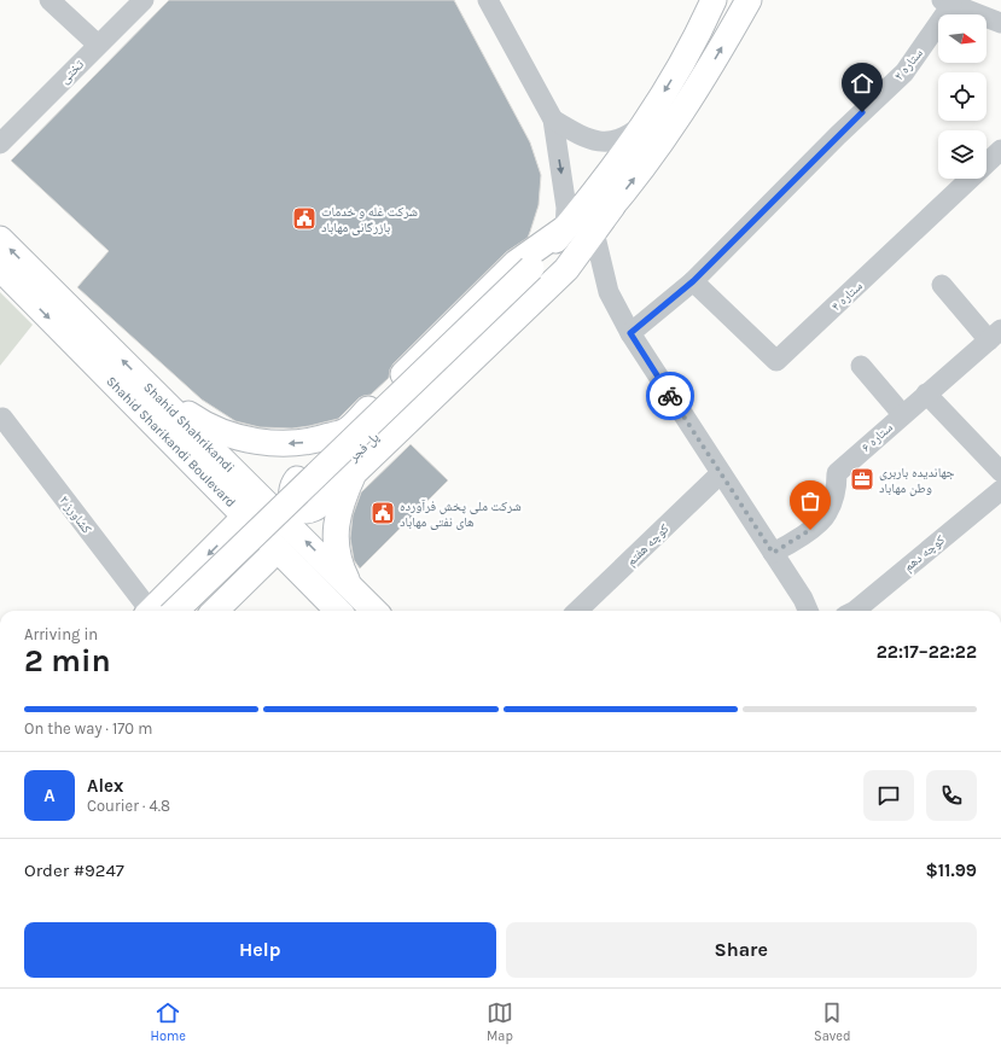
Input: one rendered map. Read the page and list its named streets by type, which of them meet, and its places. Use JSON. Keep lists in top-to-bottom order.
{
  "streets": {
    "main road": ["Shahid Shahrikandi", "Shahid Sharikandi Boulevard", "پل فجر"],
    "street": [
      "ستاره ۲",
      "تختی",
      "ستاره ۴",
      "ستاره ۶",
      "کشاورز ۲",
      "کوچه هفتم",
      "کوچه دهم"
    ]
  },
  "crossings": [
    ["ستاره ۲", "ستاره ۴"]
  ],
  "one_way": ["Shahid Shahrikandi", "Shahid Sharikandi Boulevard"],
  "places": {
    "public building": ["شرکت غله و خدمات بازرگانی مهاباد", "شرکت ملی پخش فرآورده های نفتی مهاباد"],
    "office": ["جهاندیده باربری وطن مهاباد"]
  },
  "north": "right",
  "page": {
    "heading": ["2 min", "Arriving in", "22:17–22:22"],
    "panel": [
      "Alex",
      "Courier · 4.8",
      "Order #9247",
      "$11.99"
    ],
    "bar": "On the way · 170 m",
    "round": "A",
    "buttons": ["Help", "Share"],
    "tabs": ["Home", "Map", "Saved"]
  }
}
